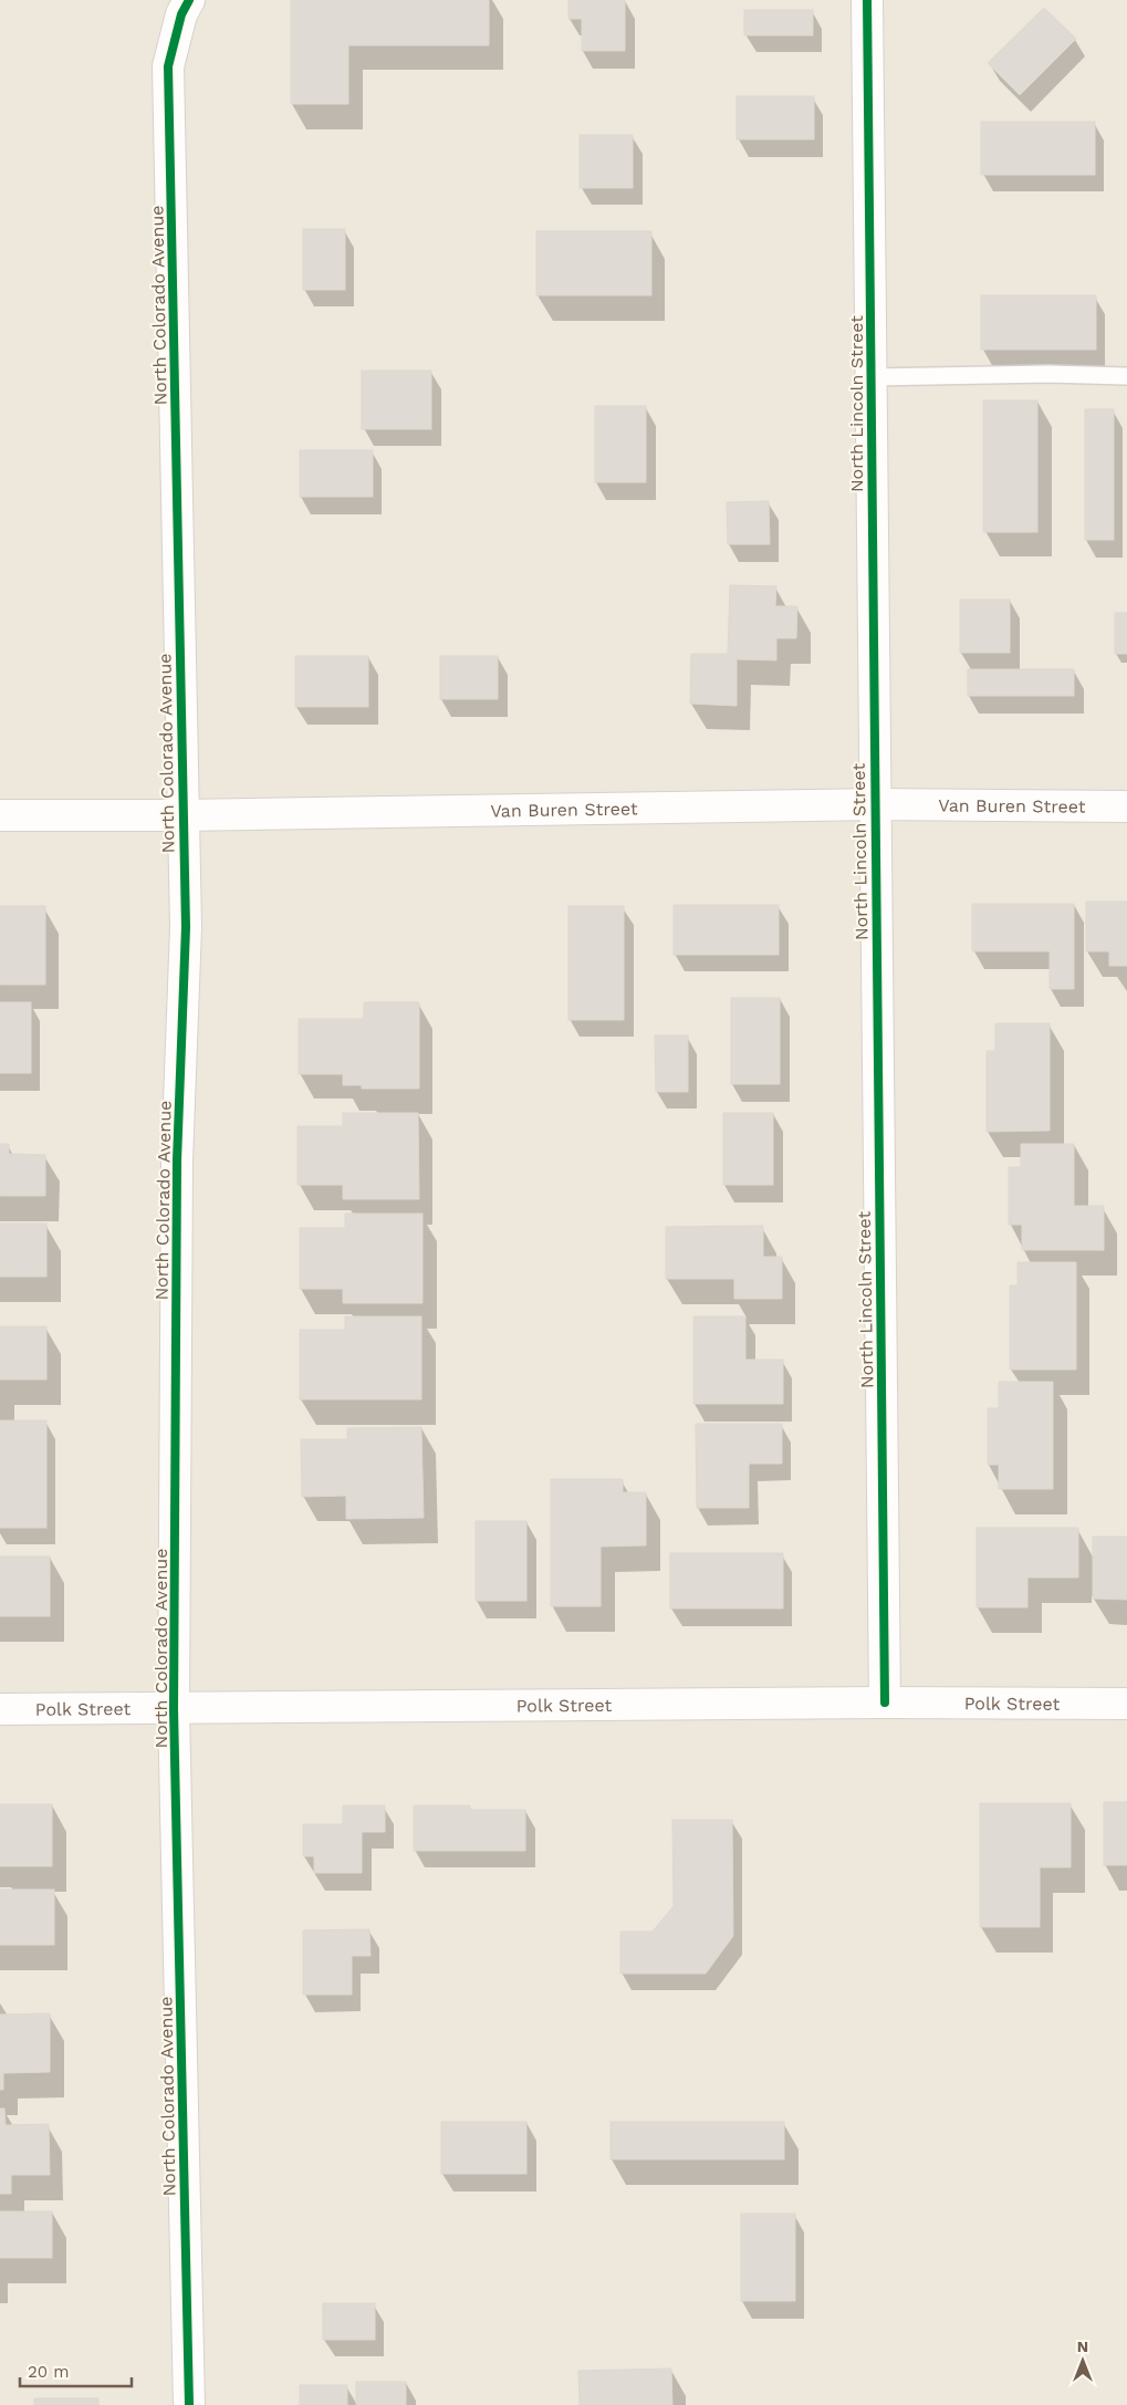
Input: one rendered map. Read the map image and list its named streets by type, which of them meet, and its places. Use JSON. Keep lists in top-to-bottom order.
{
  "streets": {
    "street": [
      "North Colorado Avenue",
      "North Lincoln Street",
      "Van Buren Street",
      "Polk Street"
    ]
  },
  "crossings": [
    ["North Colorado Avenue", "Van Buren Street"],
    ["North Colorado Avenue", "Polk Street"],
    ["North Lincoln Street", "Van Buren Street"],
    ["North Lincoln Street", "Polk Street"]
  ],
  "scale_bar": "20 m",
  "north": "top"
}
